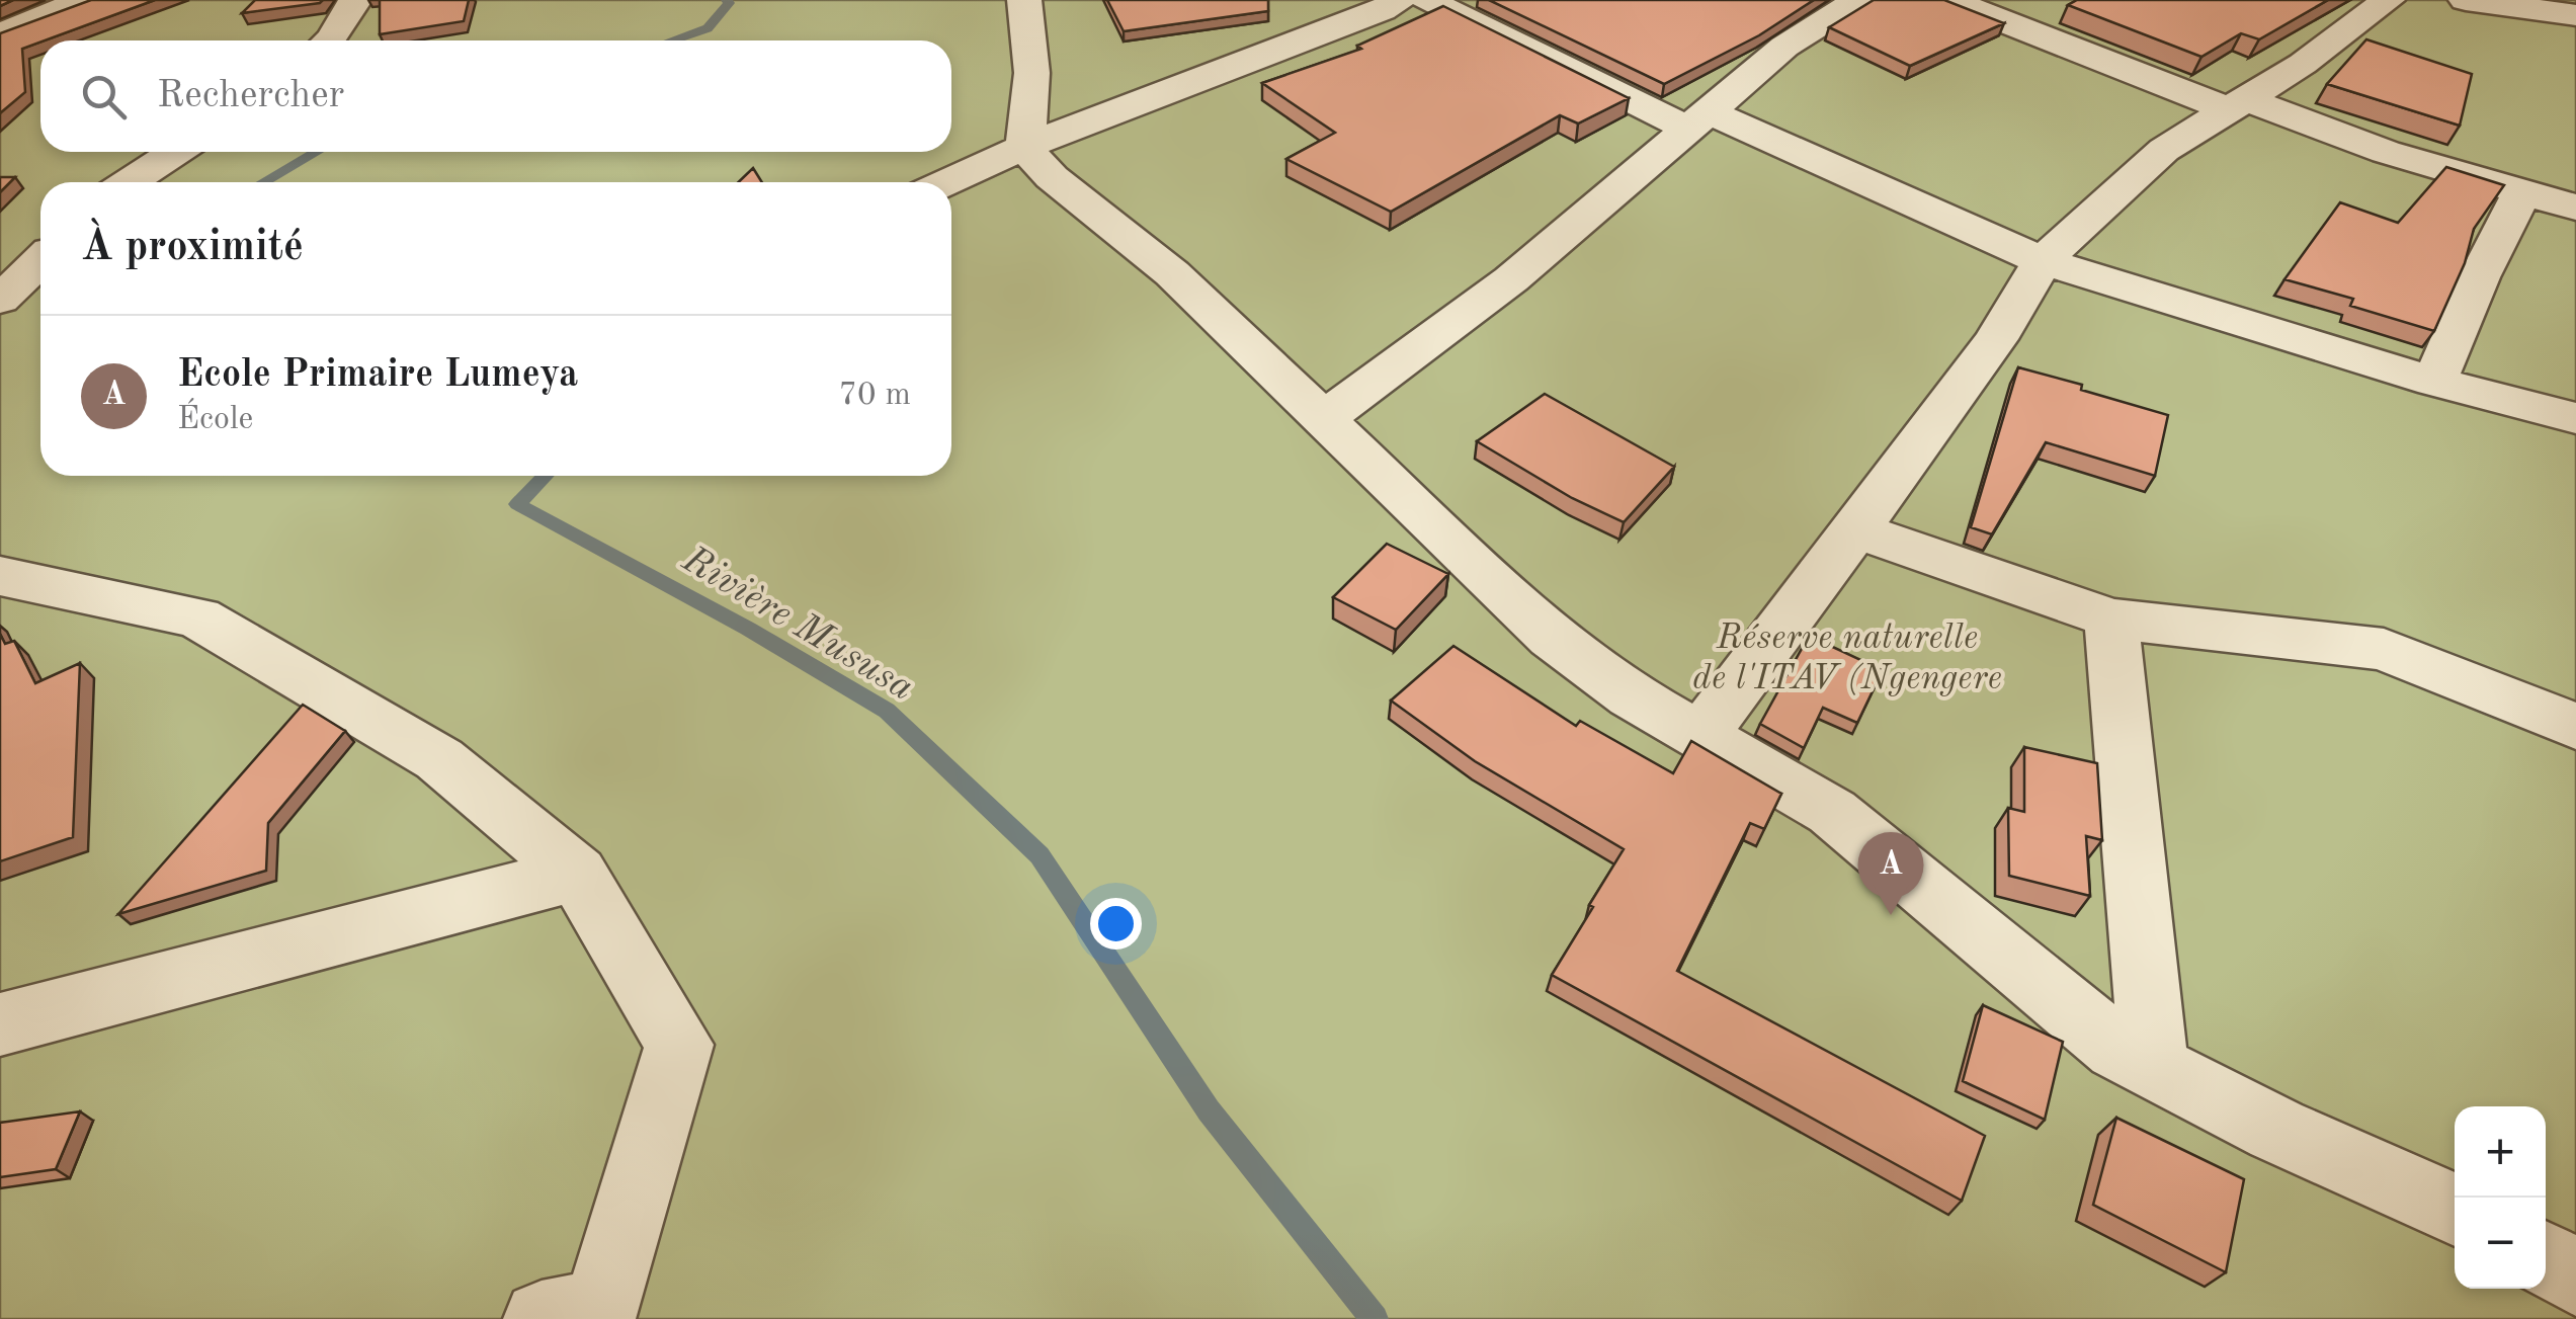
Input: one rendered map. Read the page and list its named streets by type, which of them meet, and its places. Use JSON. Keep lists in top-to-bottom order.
{
  "water": ["Rivière Mususa"],
  "parks": ["Réserve naturelle de l'ITAV (Ngengere"],
  "page": {
    "search": "Rechercher",
    "heading": "À proximité",
    "list": [
      {
        "mark": "A",
        "name": "Ecole Primaire Lumeya",
        "note": "École",
        "value": "70 m"
      }
    ],
    "pins": "A",
    "map_buttons": ["+", "−"]
  }
}
